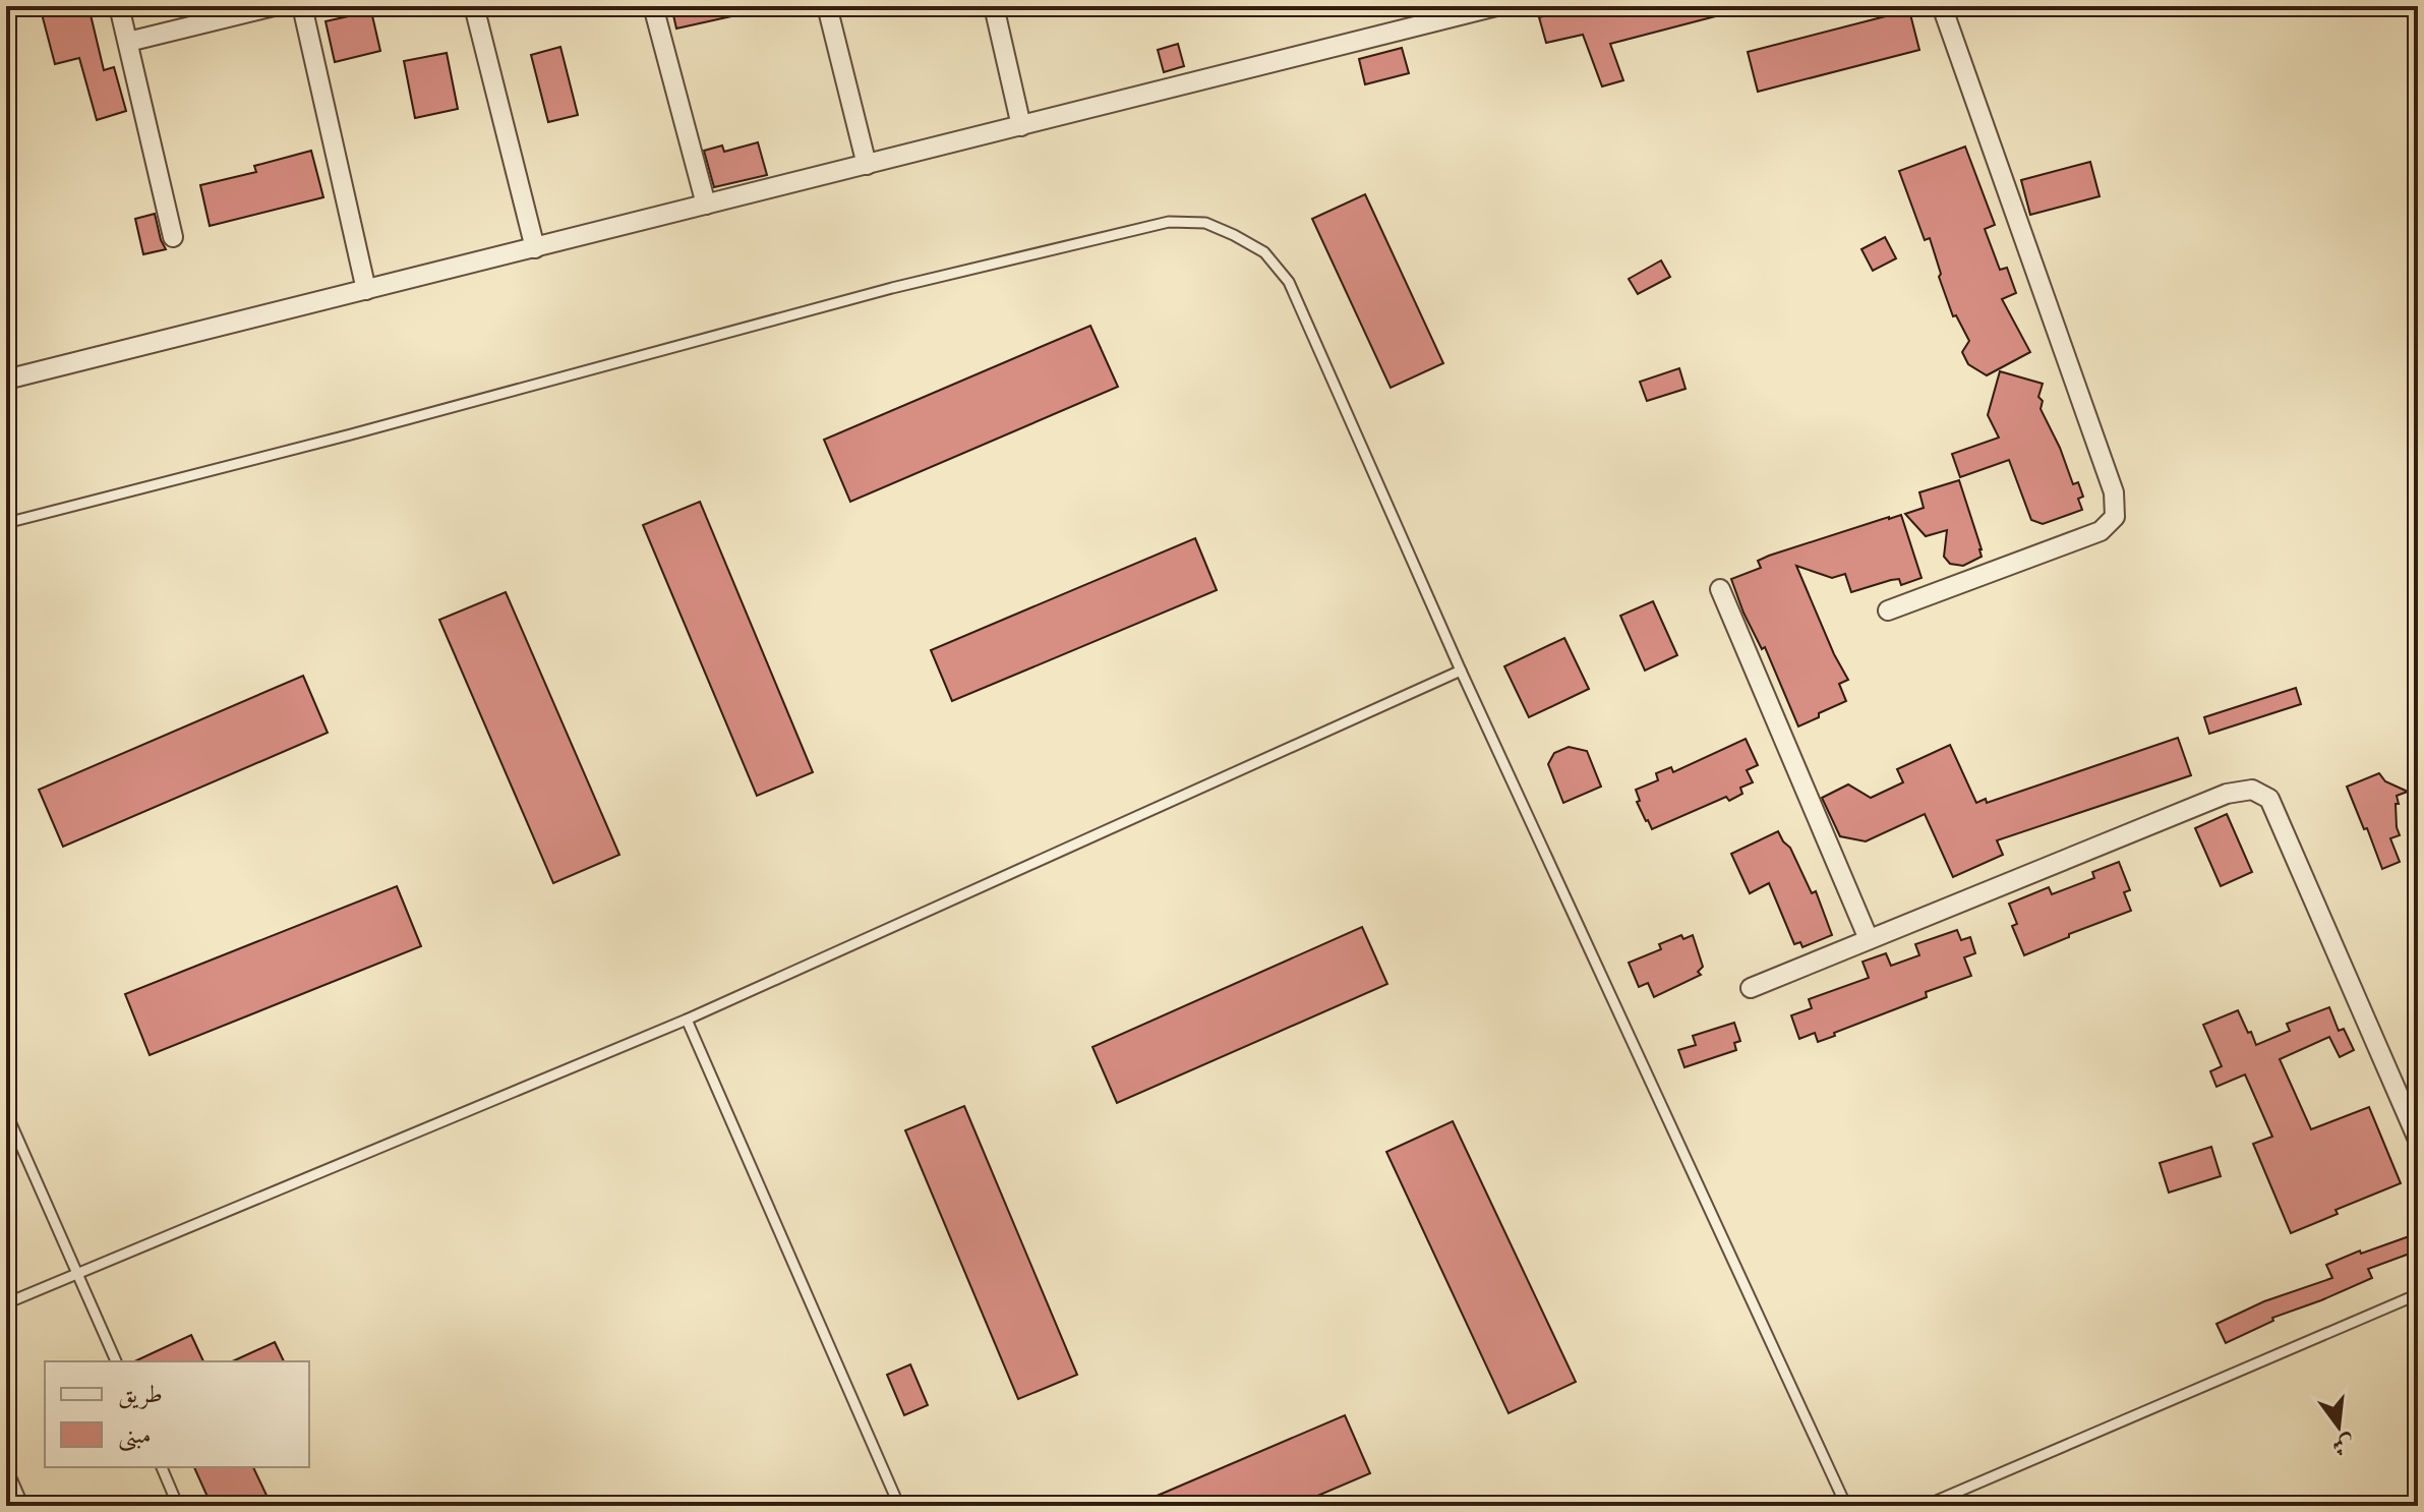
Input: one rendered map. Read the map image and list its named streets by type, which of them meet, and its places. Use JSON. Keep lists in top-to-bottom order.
{
  "legend": ["طريق", "مبنى"],
  "north": "bottom"
}
